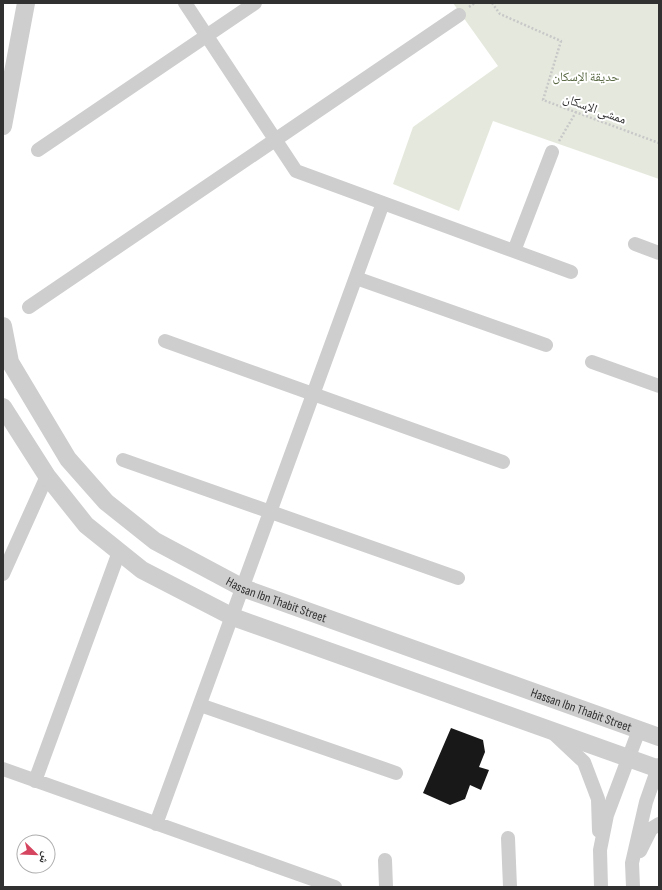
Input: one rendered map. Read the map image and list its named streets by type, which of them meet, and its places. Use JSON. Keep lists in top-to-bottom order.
{
  "streets": {
    "street": ["Hassan Ibn Thabit Street"],
    "path": ["ممشى الإسكان"]
  },
  "parks": ["حديقة الإسكان"],
  "north": "bottom right"
}
